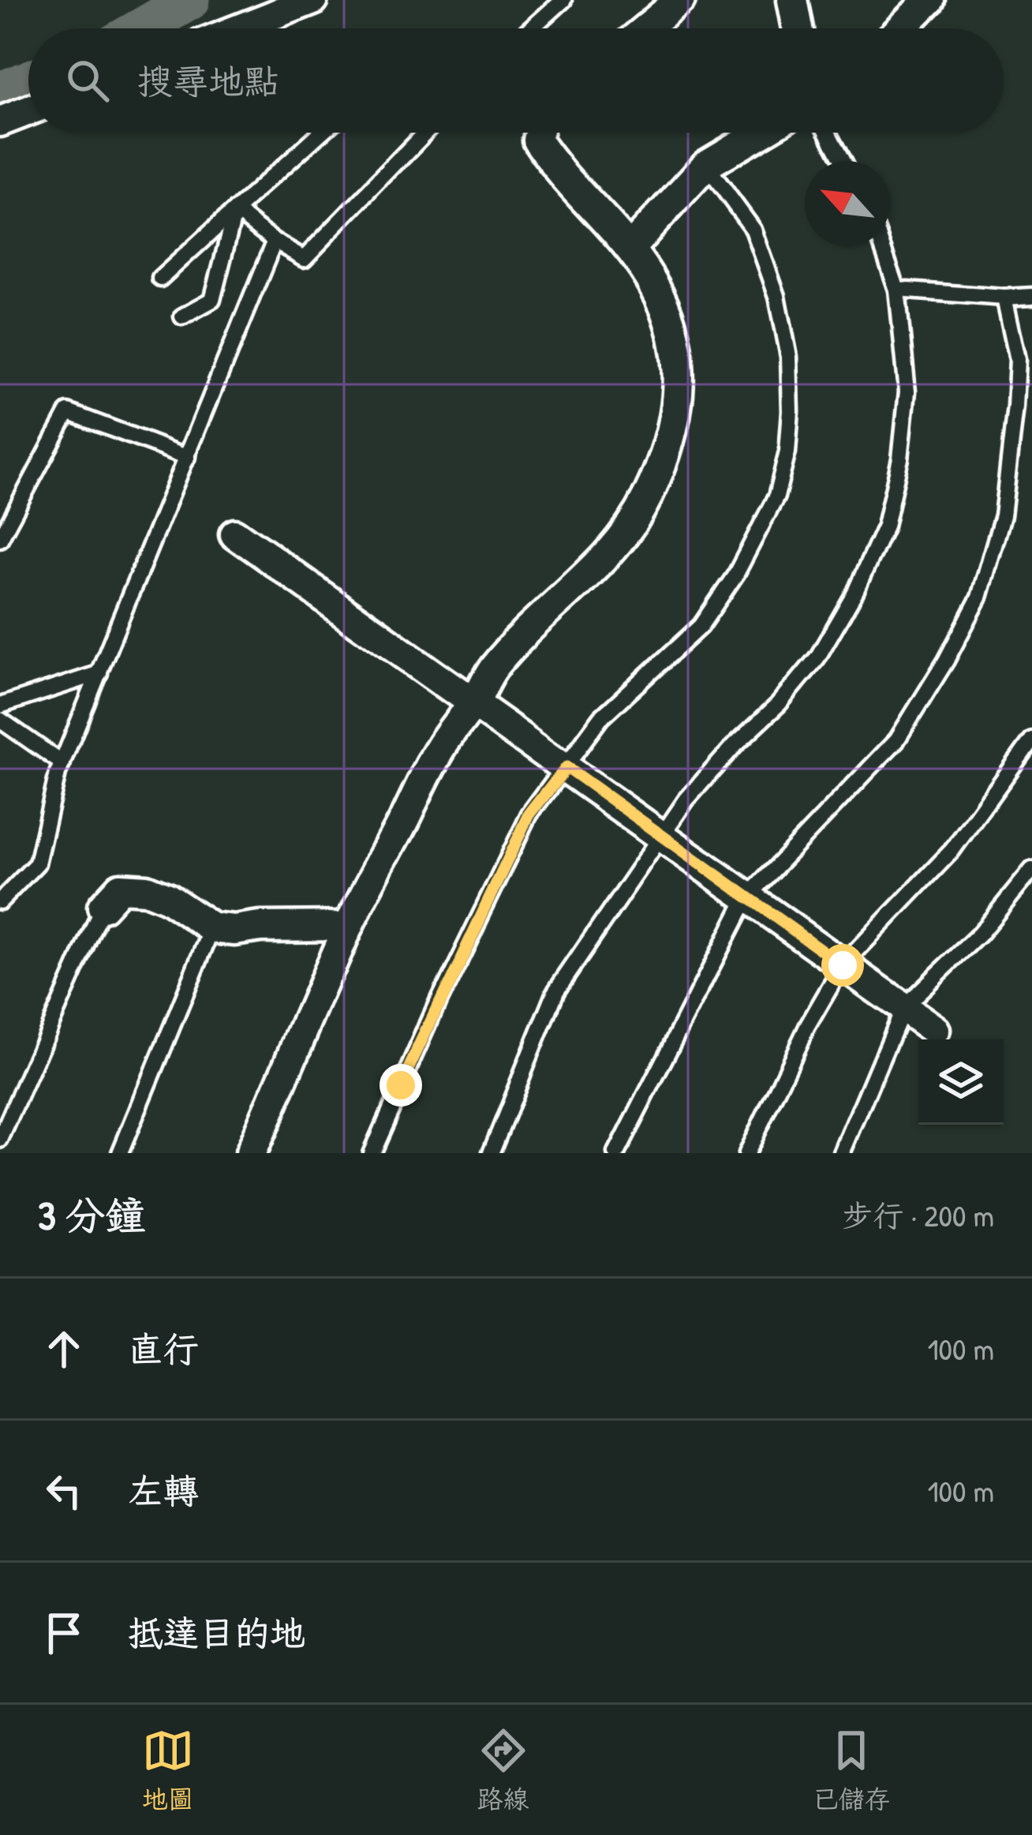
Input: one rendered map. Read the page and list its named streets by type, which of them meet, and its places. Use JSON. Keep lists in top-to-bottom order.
{
  "north": "top left",
  "page": {
    "search": "搜尋地點",
    "heading": ["3 分鐘", "步行 · 200 m"],
    "list": [
      ["直行", "100 m"],
      ["左轉", "100 m"],
      "抵達目的地"
    ],
    "nav": ["地圖", "路線", "已儲存"]
  }
}
